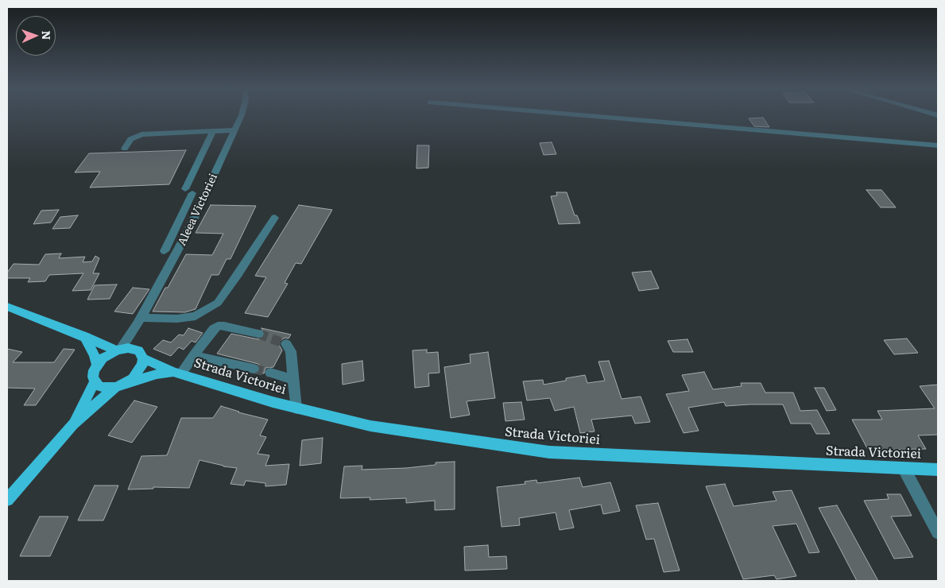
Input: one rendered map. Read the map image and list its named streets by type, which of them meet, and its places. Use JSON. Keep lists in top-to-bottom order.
{
  "streets": {
    "main road": ["Strada Victoriei"],
    "street": ["Aleea Victoriei"]
  },
  "crossings": [
    ["Aleea Victoriei", "Strada Victoriei"]
  ],
  "north": "right"
}
